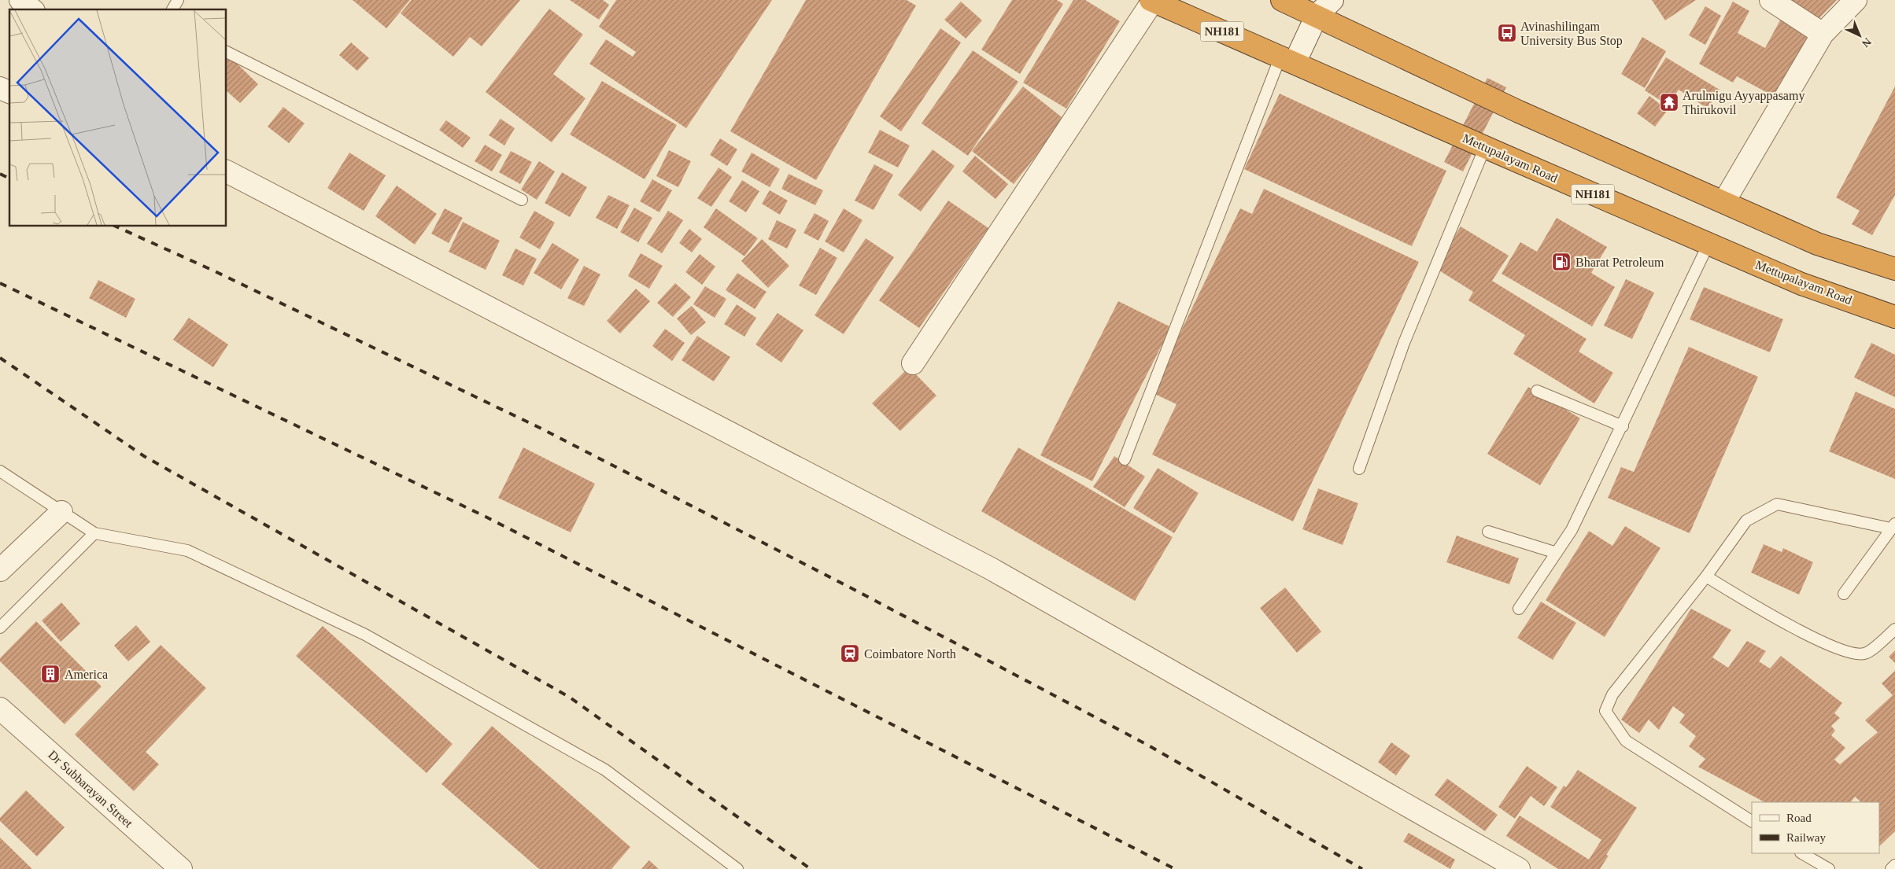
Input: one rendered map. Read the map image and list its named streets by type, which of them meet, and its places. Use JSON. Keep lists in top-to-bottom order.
{
  "streets": {
    "highway": ["NH181", "Mettupalayam Road"],
    "street": ["Dr Subbarayan Street"]
  },
  "places": {
    "bus stop": ["Avinashilingam University Bus Stop"],
    "temple": ["Arulmigu Ayyappasamy Thirukovil"],
    "fuel station": ["Bharat Petroleum"],
    "station": ["Coimbatore North"],
    "building": ["America"]
  },
  "legend": ["Road", "Railway"],
  "north": "bottom right"
}
